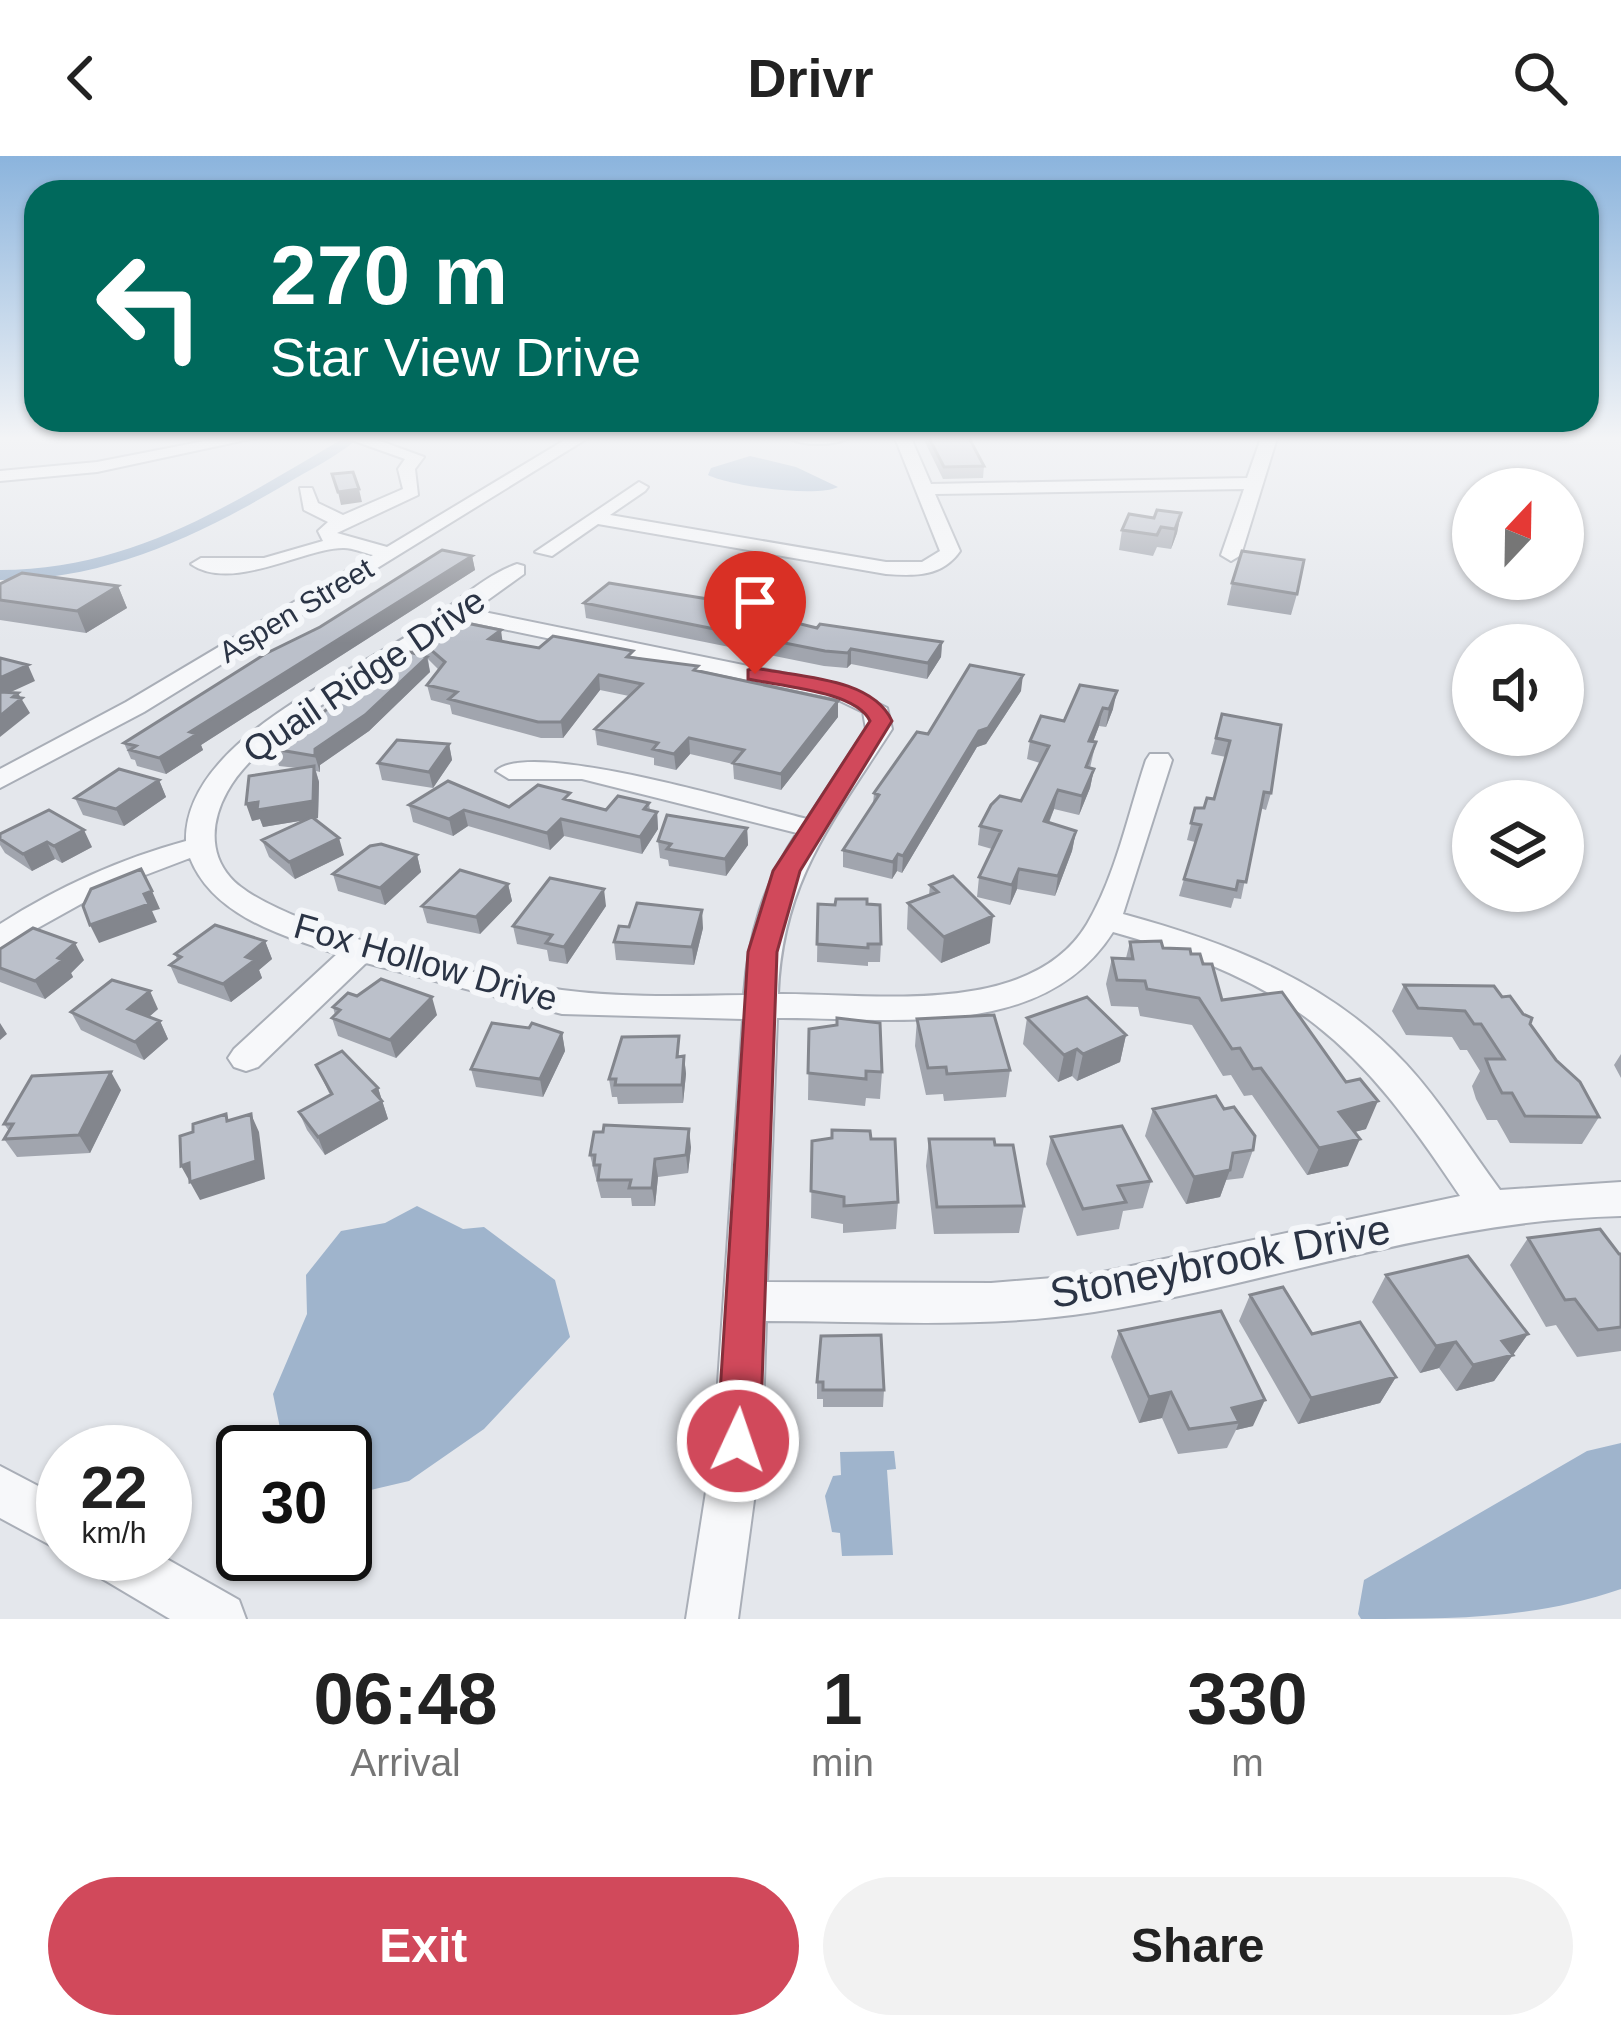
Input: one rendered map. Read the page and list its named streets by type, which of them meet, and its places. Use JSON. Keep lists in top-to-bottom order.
{
  "streets": {
    "street": [
      "Aspen Street",
      "Quail Ridge Drive",
      "Fox Hollow Drive",
      "Stoneybrook Drive"
    ]
  },
  "crossings": [
    ["Quail Ridge Drive", "Fox Hollow Drive"]
  ],
  "north": "top",
  "page": {
    "header": "Drivr",
    "turn": ["270 m", "Star View Drive"],
    "speed": "22 km/h",
    "limit": "30",
    "eta": [
      "06:48",
      "Arrival",
      "1",
      "min",
      "330",
      "m"
    ],
    "buttons": ["Exit", "Share"]
  }
}
